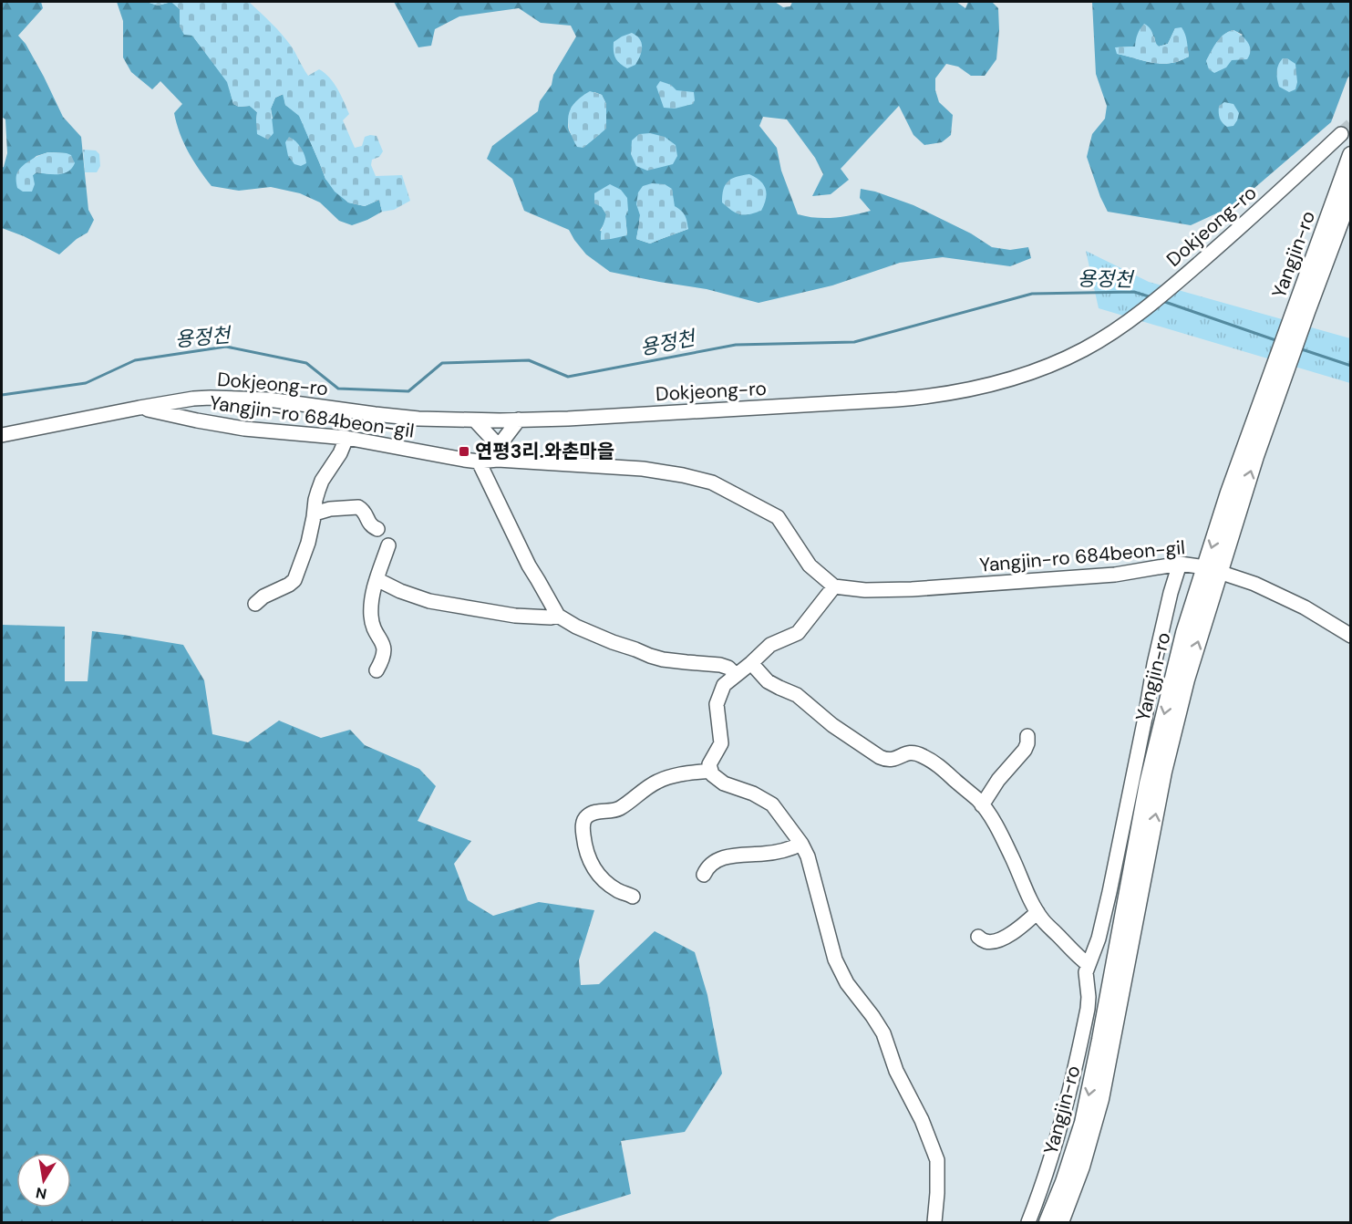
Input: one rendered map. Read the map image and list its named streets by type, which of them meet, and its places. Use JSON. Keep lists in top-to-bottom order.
{
  "streets": {
    "main road": ["Yangjin-ro"],
    "street": ["Dokjeong-ro", "Yangjin-ro 684beon-gil"]
  },
  "crossings": [
    ["Dokjeong-ro", "Yangjin-ro 684beon-gil"],
    ["Yangjin-ro", "Yangjin-ro 684beon-gil"]
  ],
  "water": ["용정천"],
  "places": {
    "transit": ["연평3리.와촌마을"]
  },
  "north": "bottom"
}
